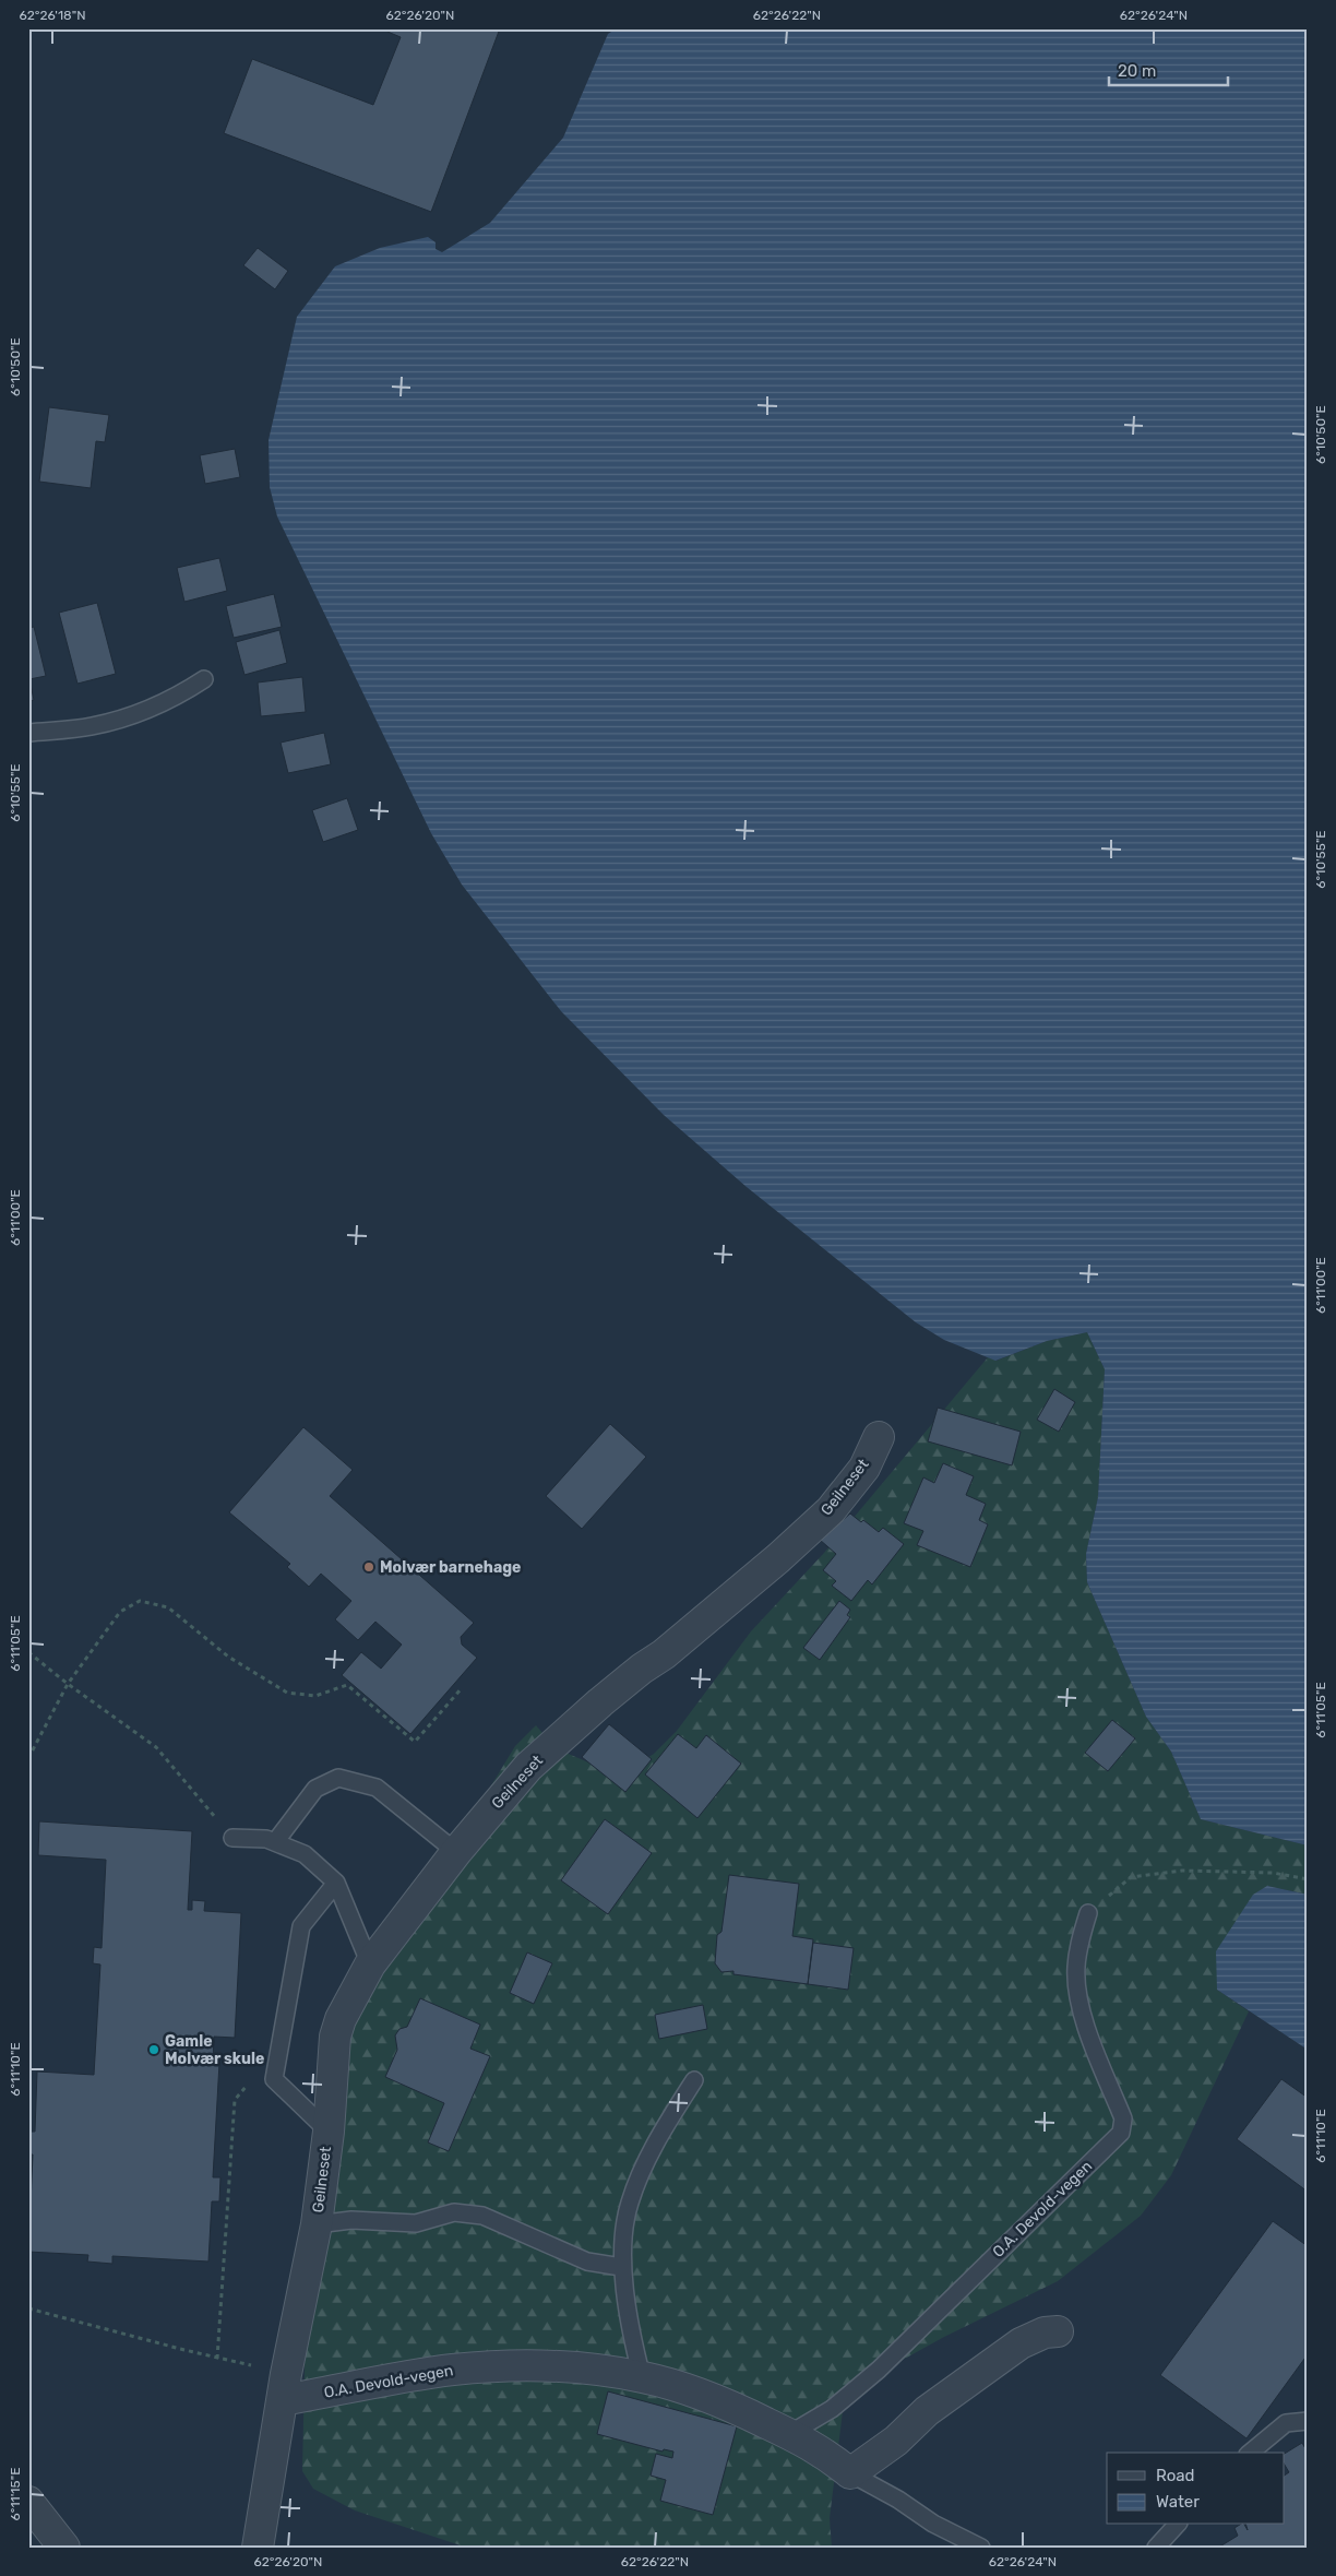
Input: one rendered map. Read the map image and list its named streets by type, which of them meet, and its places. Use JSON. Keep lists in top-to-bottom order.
{
  "streets": {
    "street": ["Geilneset", "O.A. Devold-vegen"]
  },
  "crossings": [
    ["Geilneset", "O.A. Devold-vegen"]
  ],
  "places": ["Molvær barnehage", "Gamle Molvær skule"],
  "legend": ["Road", "Water"],
  "scale_bar": "20 m",
  "coordinates": [
    "62°26'18\"N",
    "62°26'20\"N",
    "62°26'22\"N",
    "62°26'24\"N",
    "6°10'50\"E",
    "6°10'55\"E",
    "6°11'00\"E",
    "6°11'05\"E",
    "6°11'10\"E",
    "6°11'15\"E"
  ]
}
